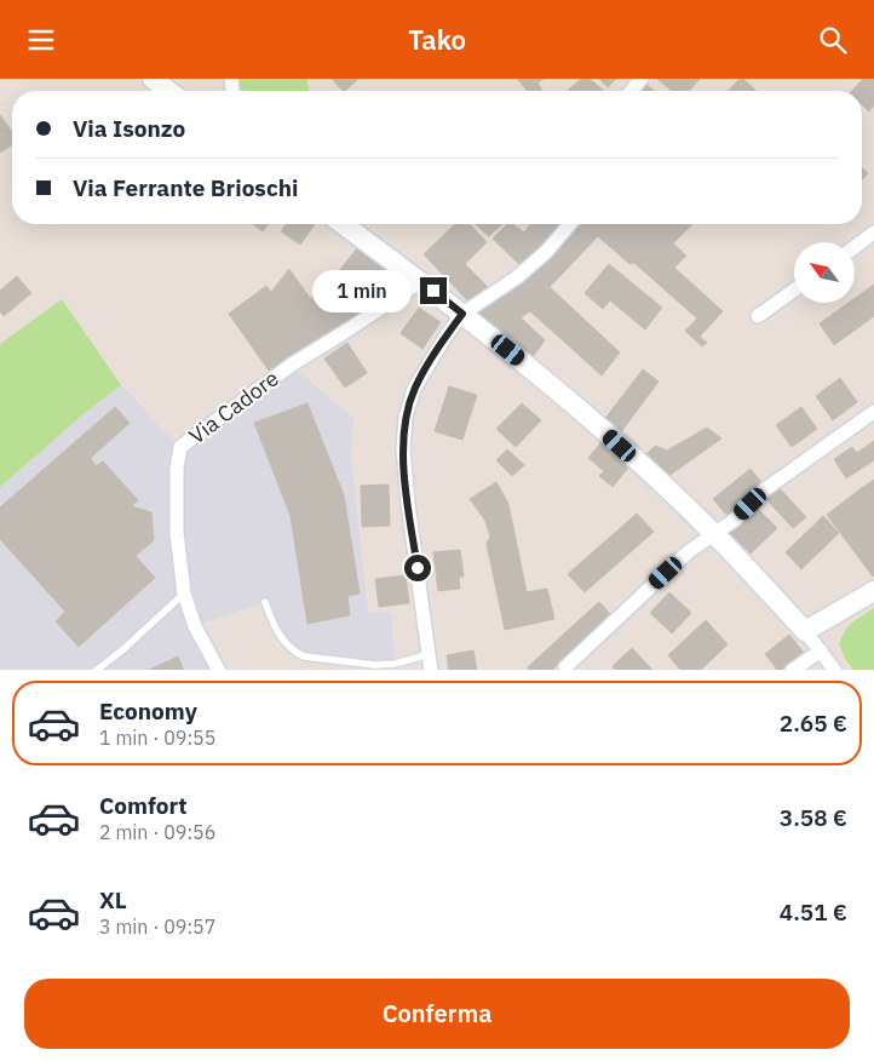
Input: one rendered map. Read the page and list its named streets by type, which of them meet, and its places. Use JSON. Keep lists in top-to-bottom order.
{
  "streets": {
    "street": ["Via Cadore"]
  },
  "north": "top left",
  "page": {
    "header": "Tako",
    "banner": ["Via Isonzo", "Via Ferrante Brioschi"],
    "bubble": "1 min",
    "list": [
      {
        "name": "Economy",
        "note": "1 min · 09:55",
        "value": "2.65 €"
      },
      {
        "name": "Comfort",
        "note": "2 min · 09:56",
        "value": "3.58 €"
      },
      {
        "name": "XL",
        "note": "3 min · 09:57",
        "value": "4.51 €"
      }
    ],
    "buttons": "Conferma"
  }
}
